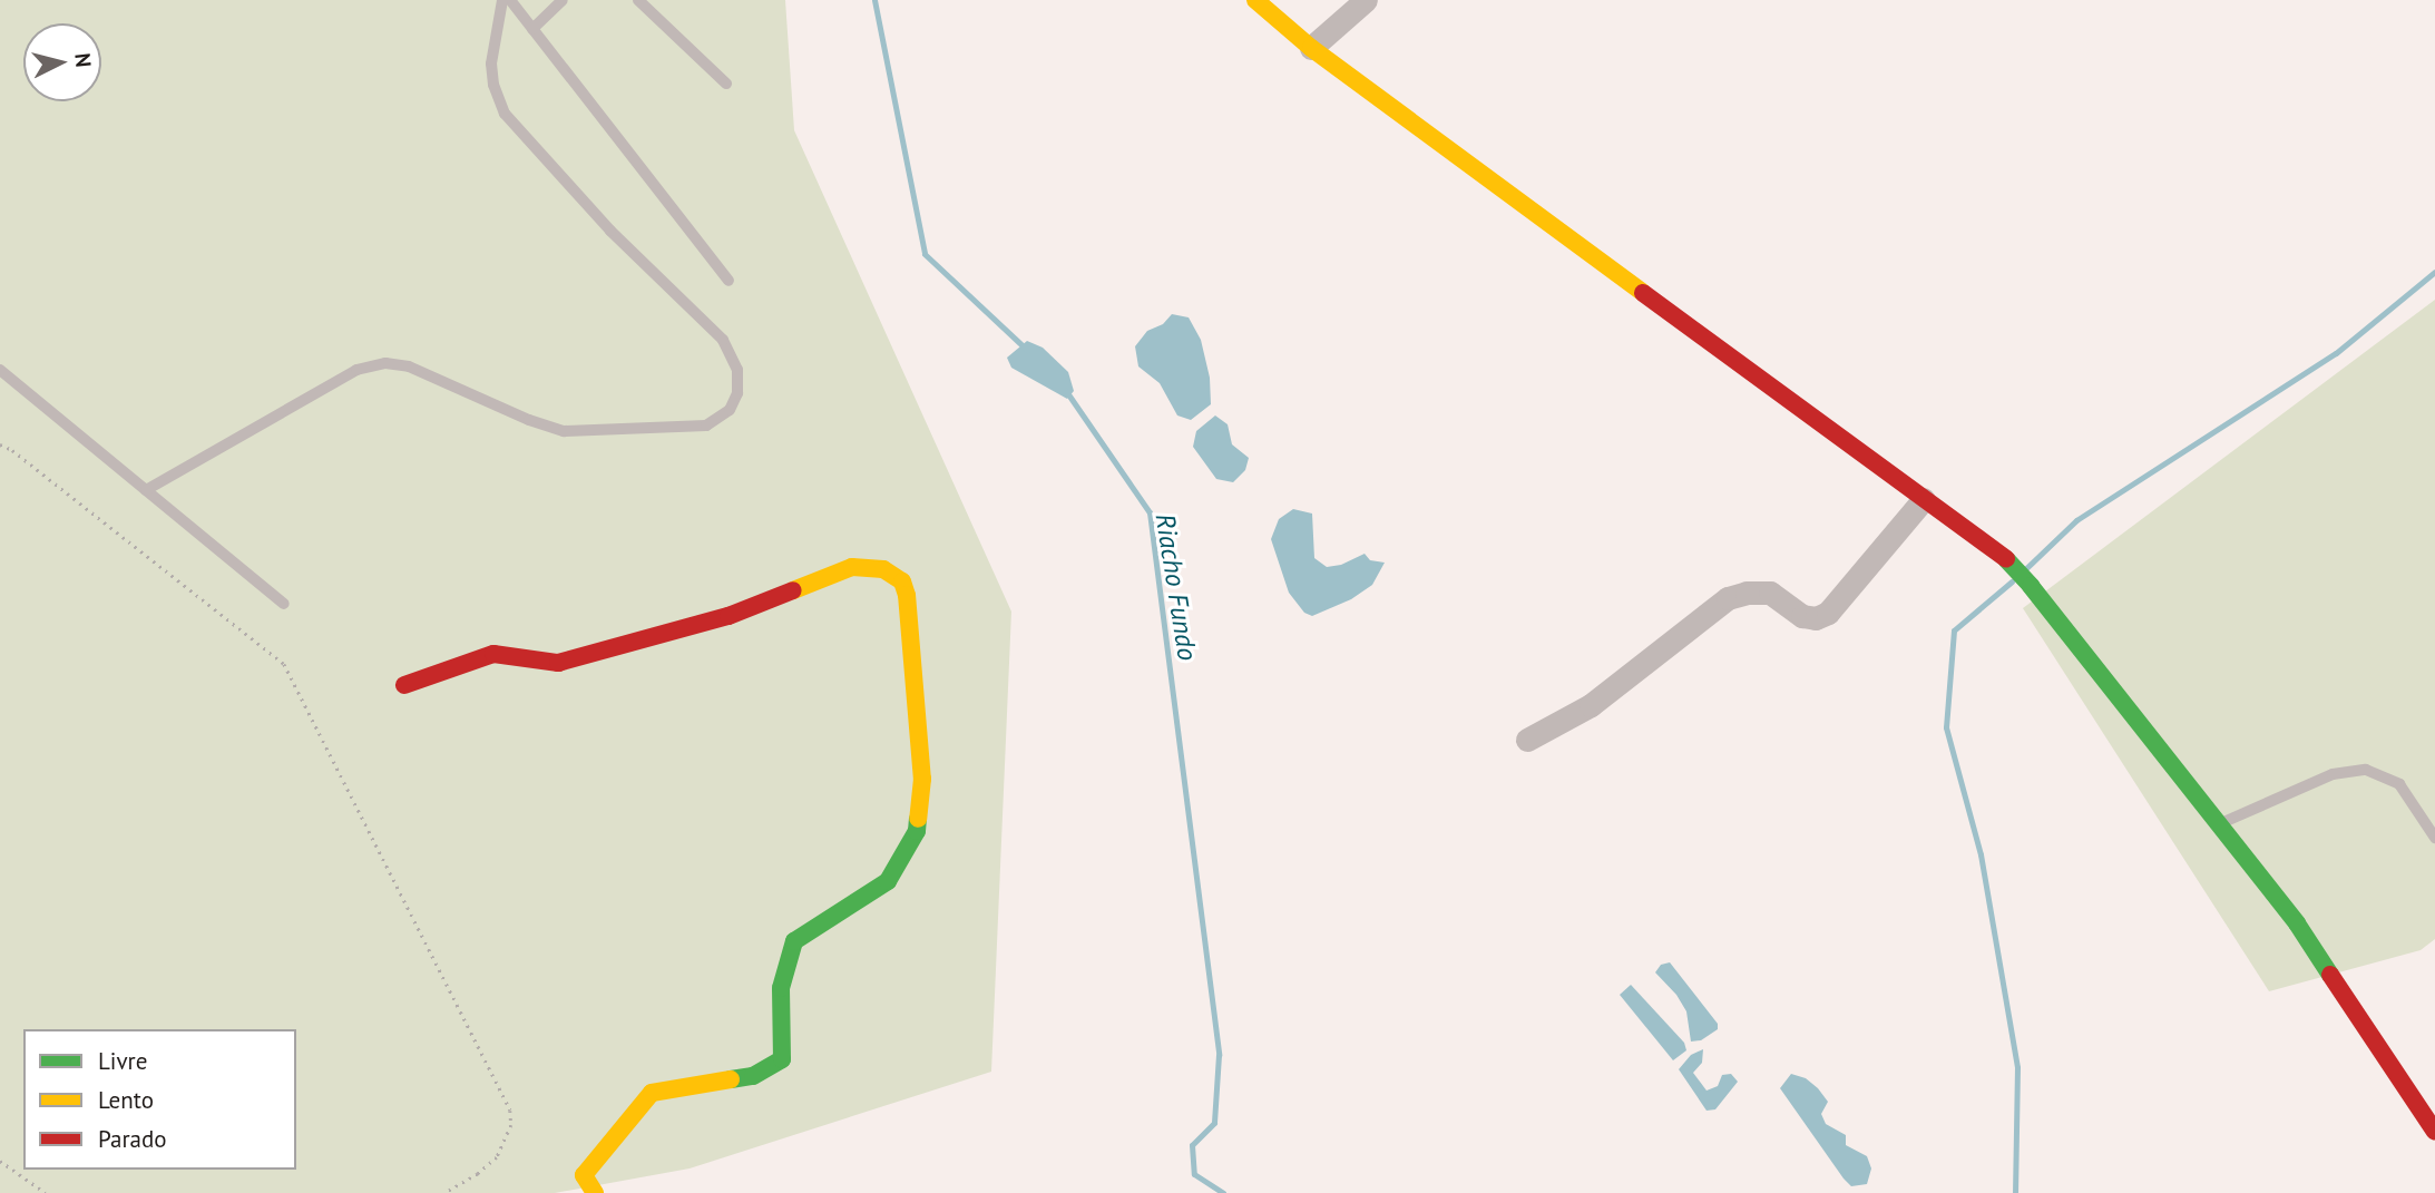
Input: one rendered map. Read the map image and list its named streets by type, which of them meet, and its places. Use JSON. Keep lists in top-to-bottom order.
{
  "water": ["Riacho Fundo"],
  "legend": ["Livre", "Lento", "Parado"],
  "north": "right"
}
